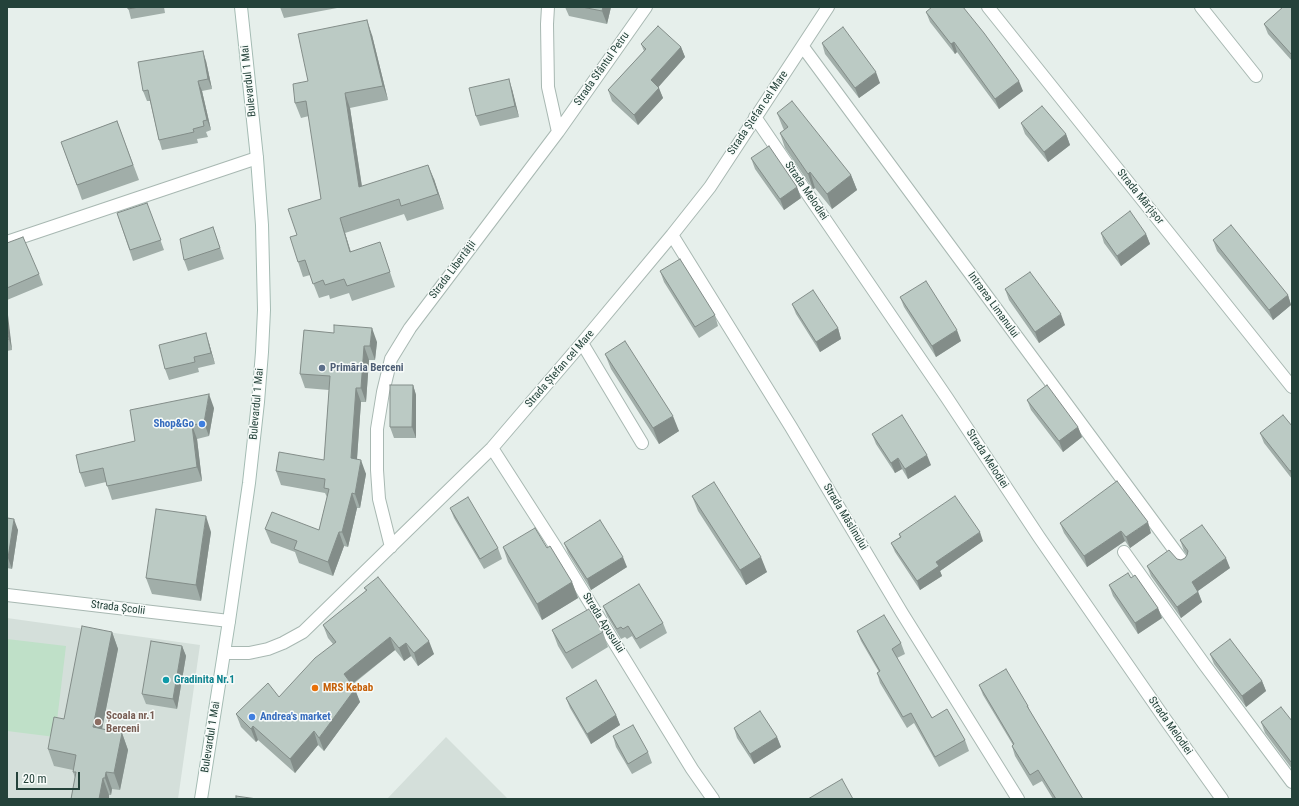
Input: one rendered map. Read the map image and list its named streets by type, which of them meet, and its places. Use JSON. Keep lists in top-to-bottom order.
{
  "streets": {
    "street": [
      "Strada Sfântul Petru",
      "Bulevardul 1 Mai",
      "Strada Ștefan cel Mare",
      "Strada Melodiei",
      "Strada Mărțișor",
      "Strada Libertății",
      "Intrarea Limanului",
      "Strada Măslinului",
      "Strada Școlii",
      "Strada Apusului"
    ]
  },
  "crossings": [
    ["Strada Sfântul Petru", "Strada Libertății"],
    ["Bulevardul 1 Mai", "Strada Ștefan cel Mare"],
    ["Bulevardul 1 Mai", "Strada Școlii"],
    ["Strada Ștefan cel Mare", "Strada Melodiei"],
    ["Strada Ștefan cel Mare", "Strada Libertății"],
    ["Strada Ștefan cel Mare", "Intrarea Limanului"],
    ["Strada Ștefan cel Mare", "Strada Măslinului"],
    ["Strada Ștefan cel Mare", "Strada Apusului"]
  ],
  "places": [
    "Primăria Berceni",
    "Shop&Go",
    "Gradinita Nr.1",
    "MRS Kebab",
    "Andrea's market",
    "Școala nr.1 Berceni"
  ],
  "scale_bar": "20 m"
}
